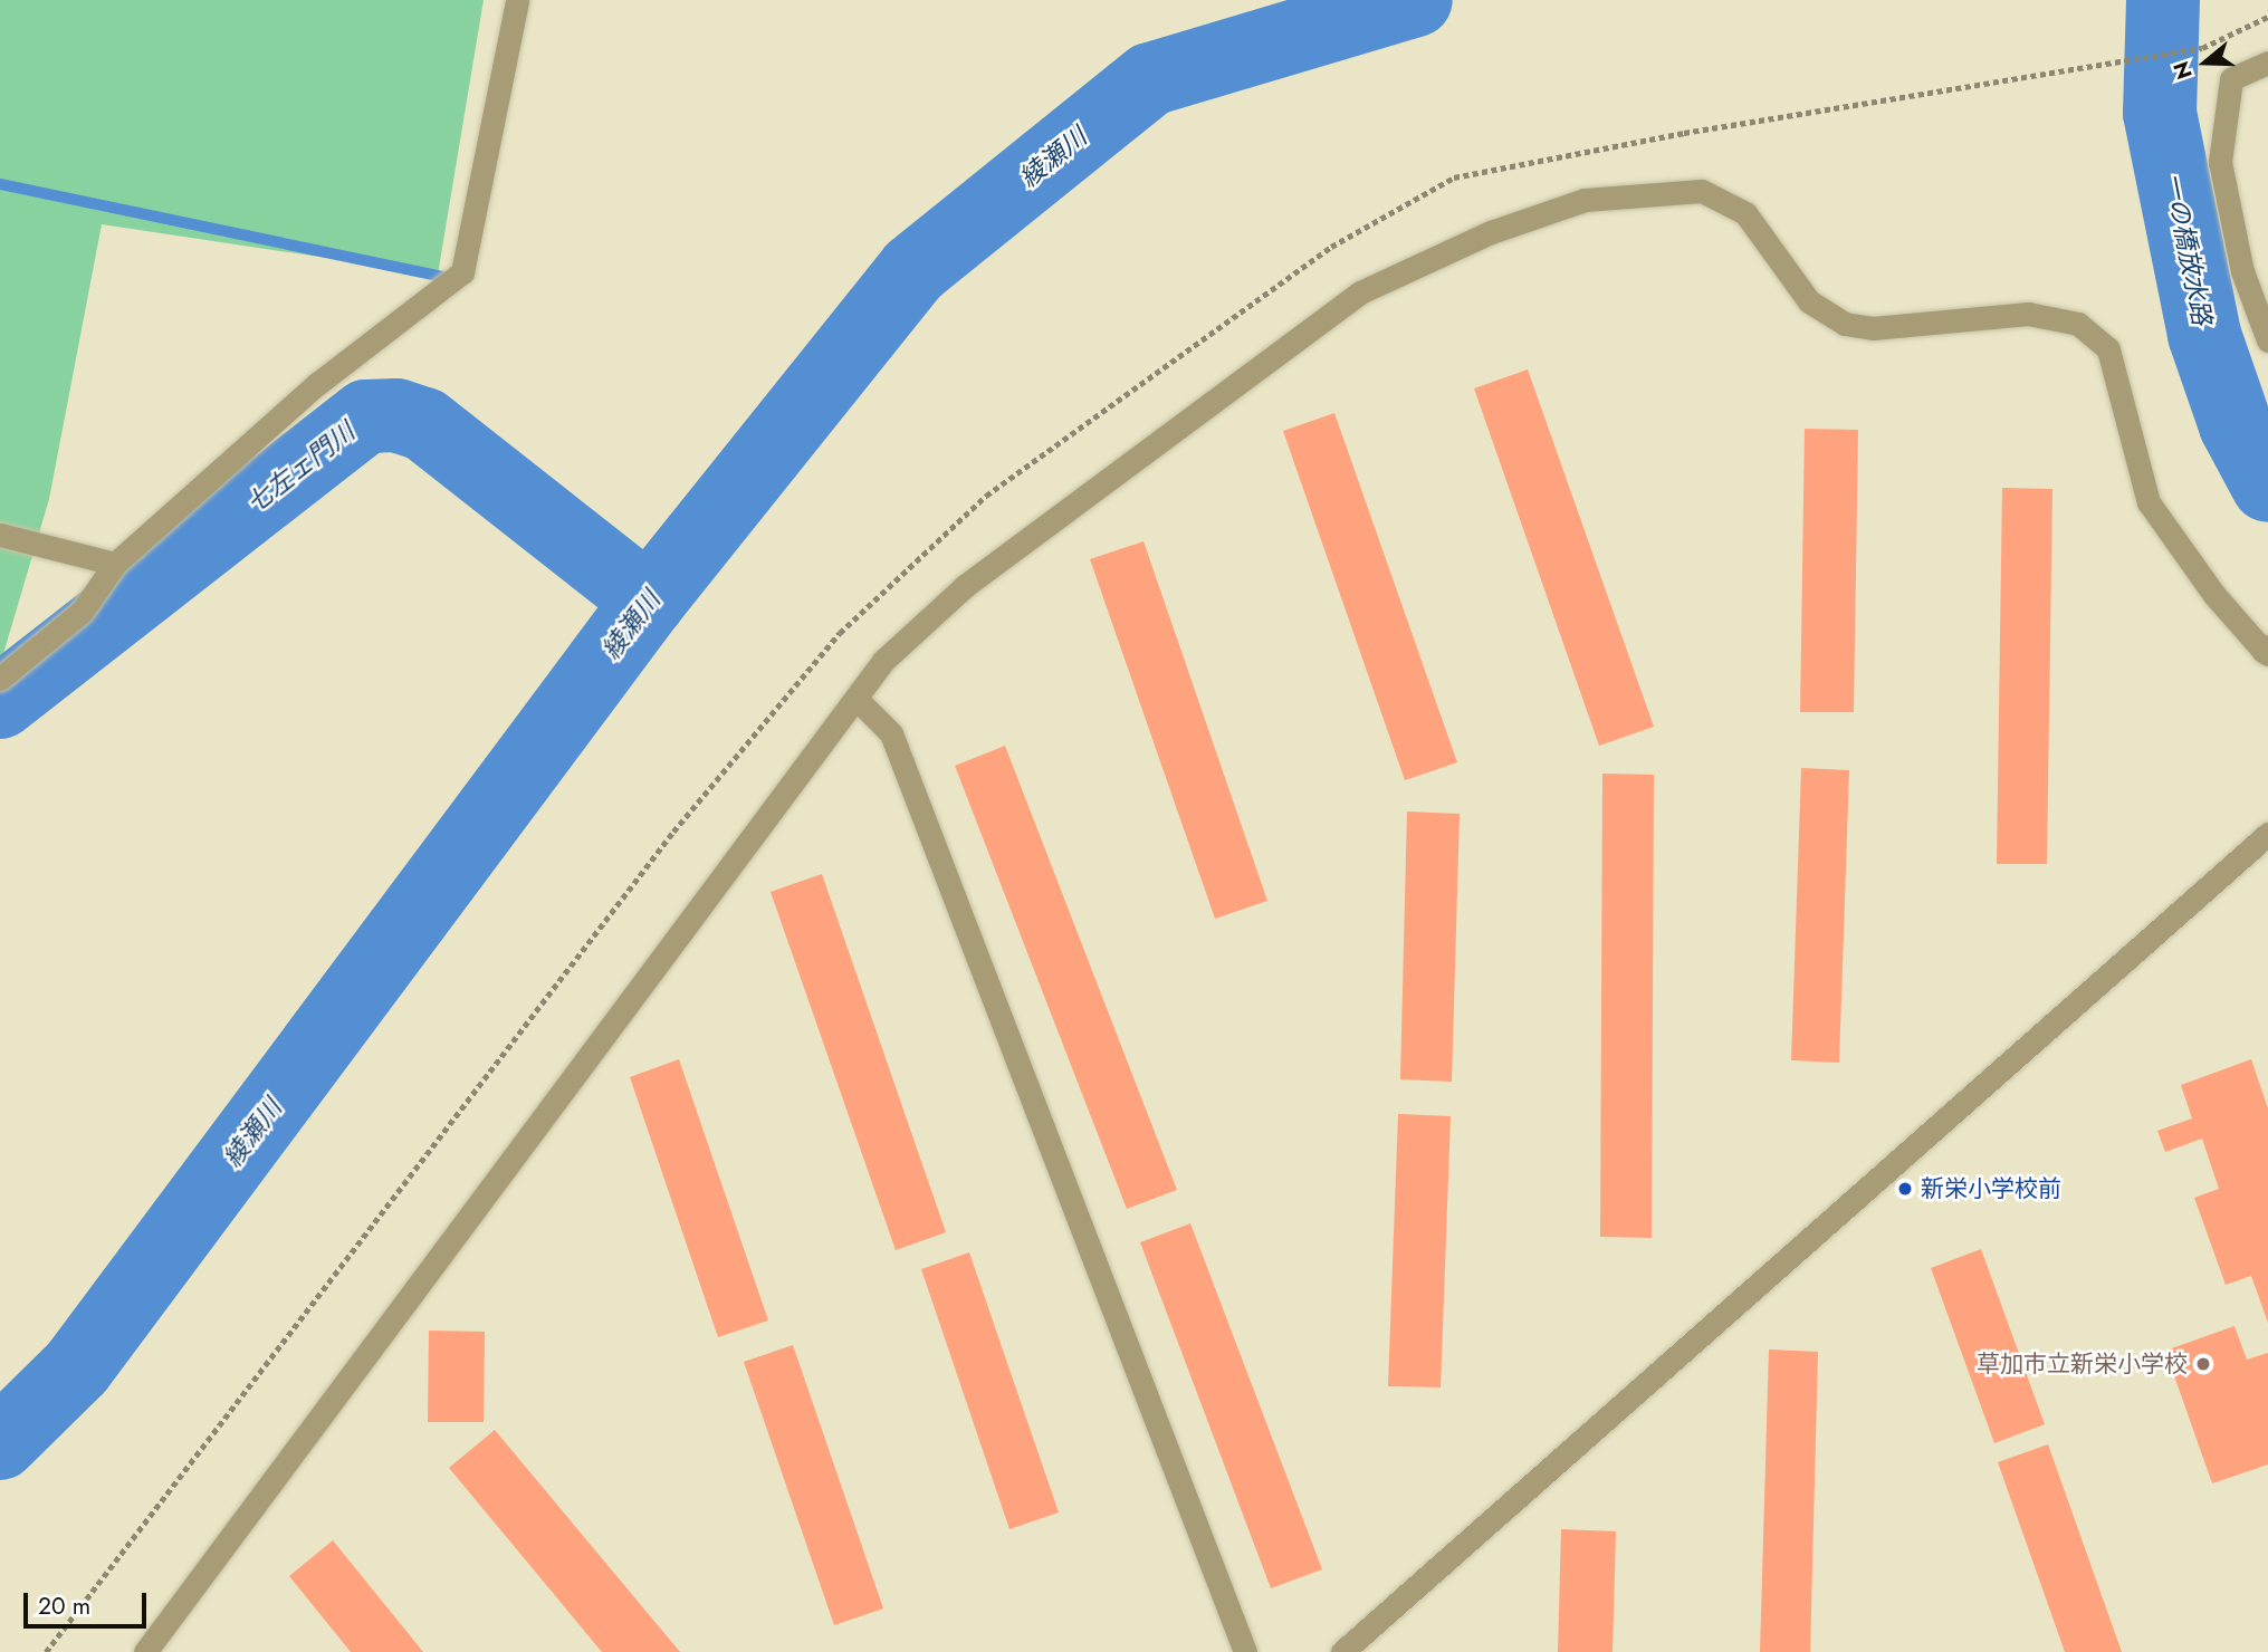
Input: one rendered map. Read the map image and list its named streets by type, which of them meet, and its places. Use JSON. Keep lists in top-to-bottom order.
{
  "water": ["綾瀬川", "一の橋放水路", "七左ェ門川"],
  "places": ["新栄小学校前", "草加市立新栄小学校"],
  "scale_bar": "20 m",
  "north": "left"
}
